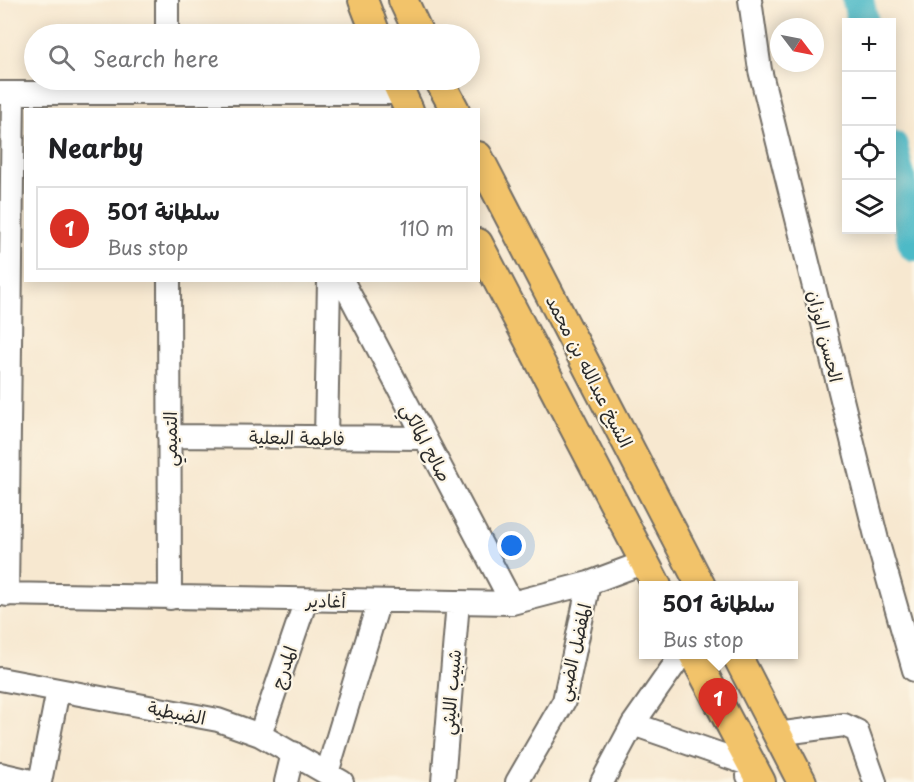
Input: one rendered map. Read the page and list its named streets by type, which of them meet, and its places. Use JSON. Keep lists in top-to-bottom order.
{
  "streets": {
    "main road": ["الشيخ عبدالله بن محمد"],
    "street": [
      "الحسن الوزان",
      "فاطمة البعلية",
      "التميمي",
      "صالح المالكي",
      "أغادير",
      "المفضل الضبي",
      "المدرج",
      "شبيب الليثي",
      "الضبطية"
    ]
  },
  "crossings": [
    ["فاطمة البعلية", "التميمي"],
    ["فاطمة البعلية", "صالح المالكي"],
    ["التميمي", "أغادير"],
    ["صالح المالكي", "أغادير"],
    ["أغادير", "المفضل الضبي"],
    ["أغادير", "المدرج"],
    ["أغادير", "شبيب الليثي"],
    ["المدرج", "الضبطية"]
  ],
  "north": "bottom right",
  "page": {
    "map_buttons": ["+", "−"],
    "search": "Search here",
    "heading": "Nearby",
    "list": [
      {
        "mark": "1",
        "name": "سلطانة 501",
        "note": "Bus stop",
        "value": "110 m"
      }
    ],
    "popup": ["سلطانة 501", "Bus stop"],
    "pins": "1"
  }
}
